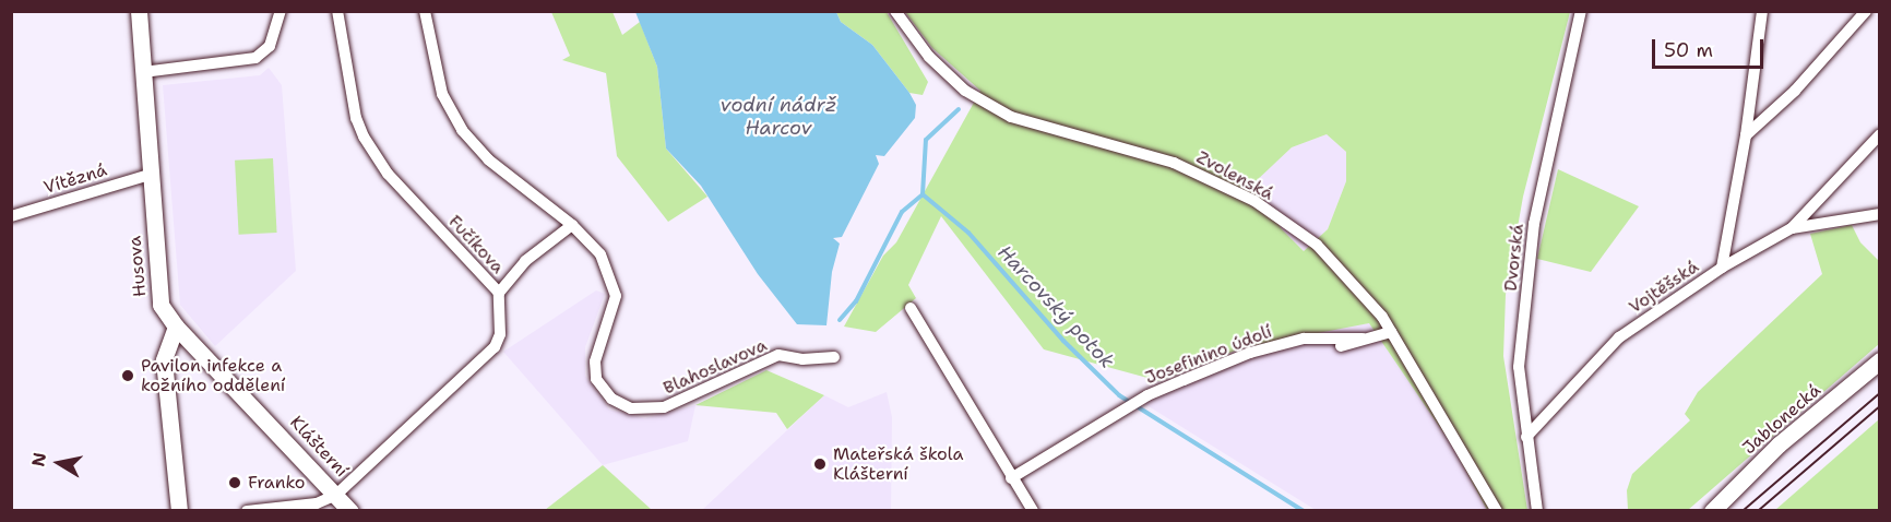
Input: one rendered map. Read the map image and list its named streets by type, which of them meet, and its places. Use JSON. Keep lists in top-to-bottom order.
{
  "streets": {
    "street": [
      "Zvolenská",
      "Vítězná",
      "Fučíkova",
      "Dvorská",
      "Husova",
      "Vojtěšská",
      "Josefinino údolí",
      "Blahoslavova",
      "Jablonecká",
      "Klášterní"
    ]
  },
  "crossings": [
    ["Zvolenská", "Josefinino údolí"],
    ["Vítězná", "Husova"],
    ["Fučíkova", "Klášterní"],
    ["Dvorská", "Vojtěšská"],
    ["Husova", "Klášterní"]
  ],
  "water": ["vodní nádrž Harcov", "Harcovský potok"],
  "places": ["Pavilon infekce a kožního oddělení", "Mateřská škola Klášterní", "Franko"],
  "scale_bar": "50 m",
  "north": "left"
}
